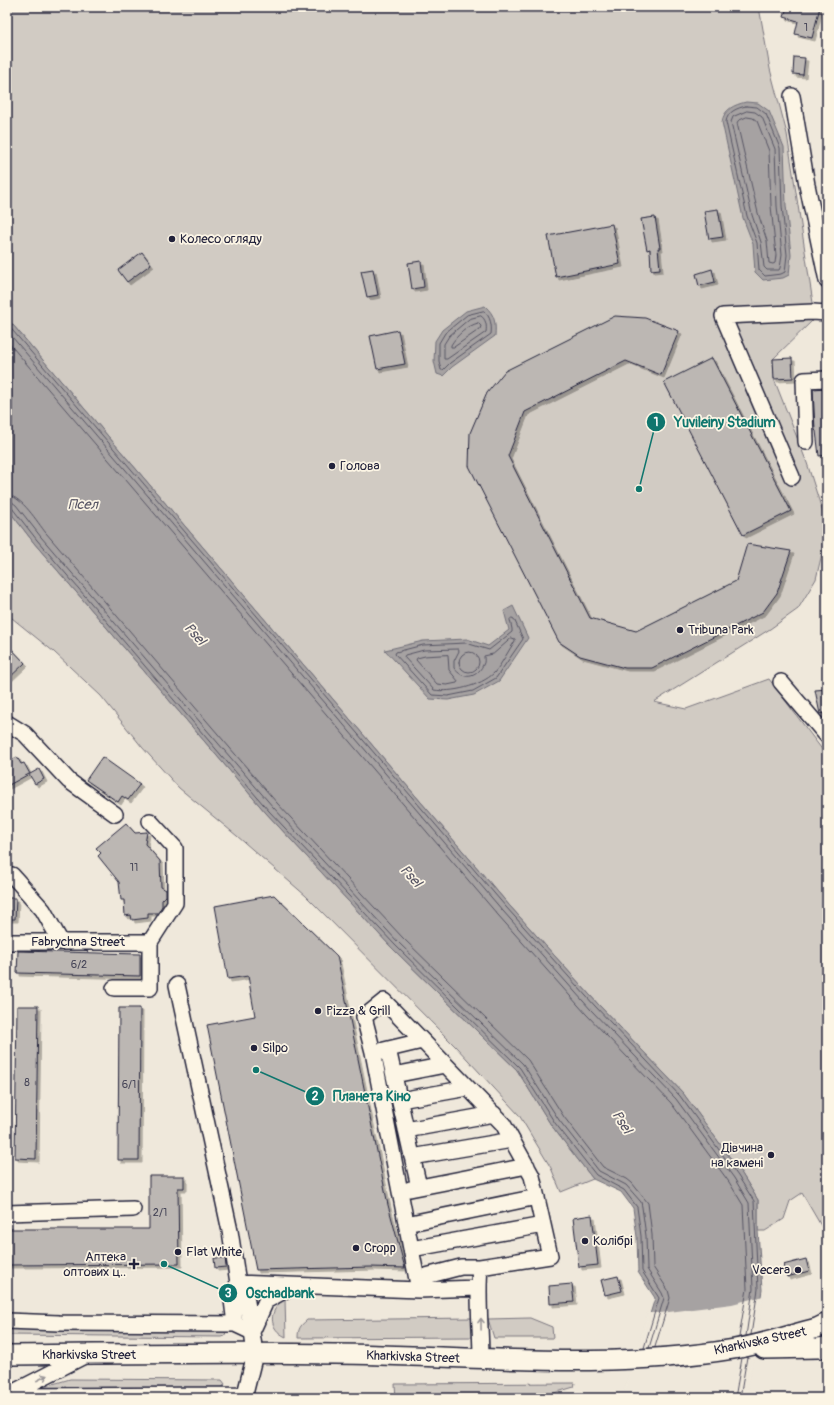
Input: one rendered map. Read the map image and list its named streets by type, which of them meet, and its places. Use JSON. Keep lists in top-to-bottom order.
{
  "streets": {
    "main road": ["Kharkivska Street"],
    "street": ["Fabrychna Street"]
  },
  "water": ["Псел", "Psel"],
  "places": {
    "other": [
      "Колесо огляду",
      "Голова",
      "Yuvileiny Stadium",
      "Tribuna Park",
      "Pizza & Grill",
      "Silpo",
      "Планета Кіно",
      "Дівчина на камені",
      "Колібрі",
      "Cropp",
      "Flat White",
      "Oschadbank",
      "Vecera"
    ],
    "health": ["Аптека оптових ц.."]
  },
  "house_numbers": [
    "1",
    "11",
    "6/2",
    "8",
    "6/1",
    "2/1"
  ]
}
